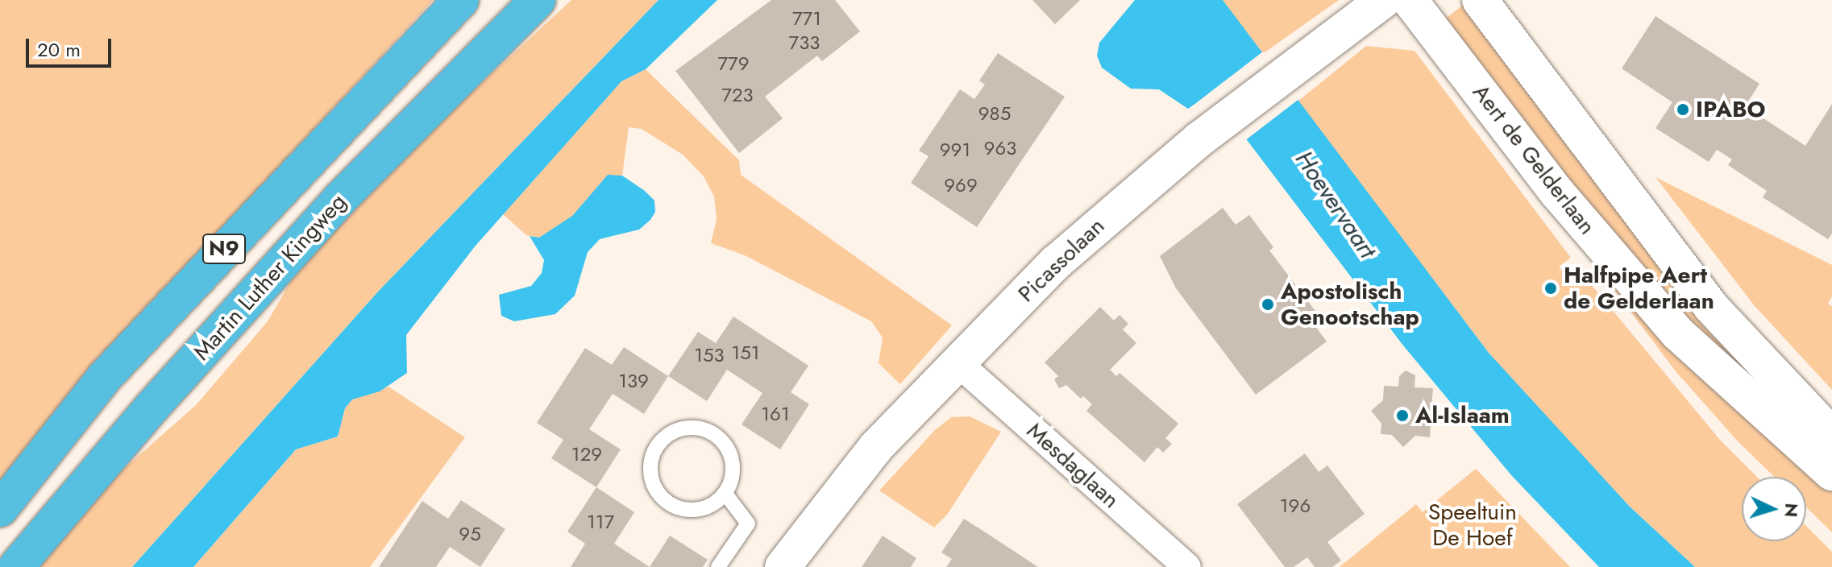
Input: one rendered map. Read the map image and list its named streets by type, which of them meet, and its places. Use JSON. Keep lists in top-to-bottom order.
{
  "streets": {
    "highway": ["N9", "Martin Luther Kingweg"],
    "street": ["Aert de Gelderlaan", "Picassolaan", "Mesdaglaan"]
  },
  "crossings": [
    ["Picassolaan", "Mesdaglaan"]
  ],
  "water": ["Hoevervaart"],
  "parks": ["Speeltuin De Hoef"],
  "places": [
    "IPABO",
    "Halfpipe Aert de Gelderlaan",
    "Apostolisch Genootschap",
    "Al-Islaam"
  ],
  "house_numbers": [
    "771",
    "733",
    "779",
    "723",
    "985",
    "963",
    "991",
    "969",
    "151",
    "153",
    "139",
    "161",
    "129",
    "196",
    "117",
    "95"
  ],
  "scale_bar": "20 m",
  "north": "right"
}
